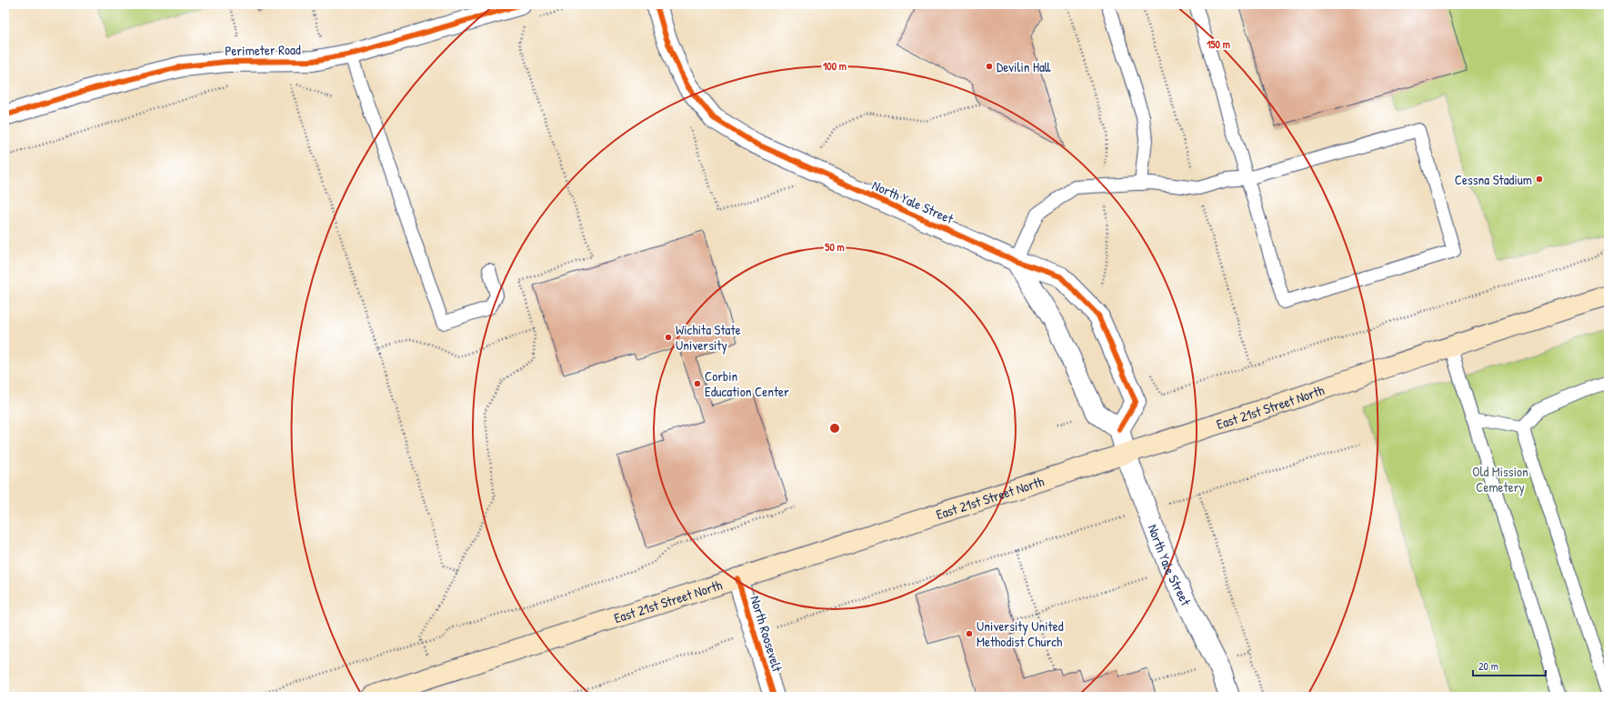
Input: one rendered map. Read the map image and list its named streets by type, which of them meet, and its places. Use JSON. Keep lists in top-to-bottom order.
{
  "streets": {
    "main road": ["East 21st Street North"],
    "street": ["Perimeter Road", "North Yale Street", "North Roosevelt"]
  },
  "crossings": [
    ["North Yale Street", "East 21st Street North"],
    ["East 21st Street North", "North Roosevelt"]
  ],
  "parks": ["Old Mission Cemetery"],
  "places": [
    "Devilin Hall",
    "Cessna Stadium",
    "Wichita State University",
    "Corbin Education Center",
    "University United Methodist Church"
  ],
  "scale_bar": "20 m",
  "rings": ["150 m", "100 m", "50 m"]
}
